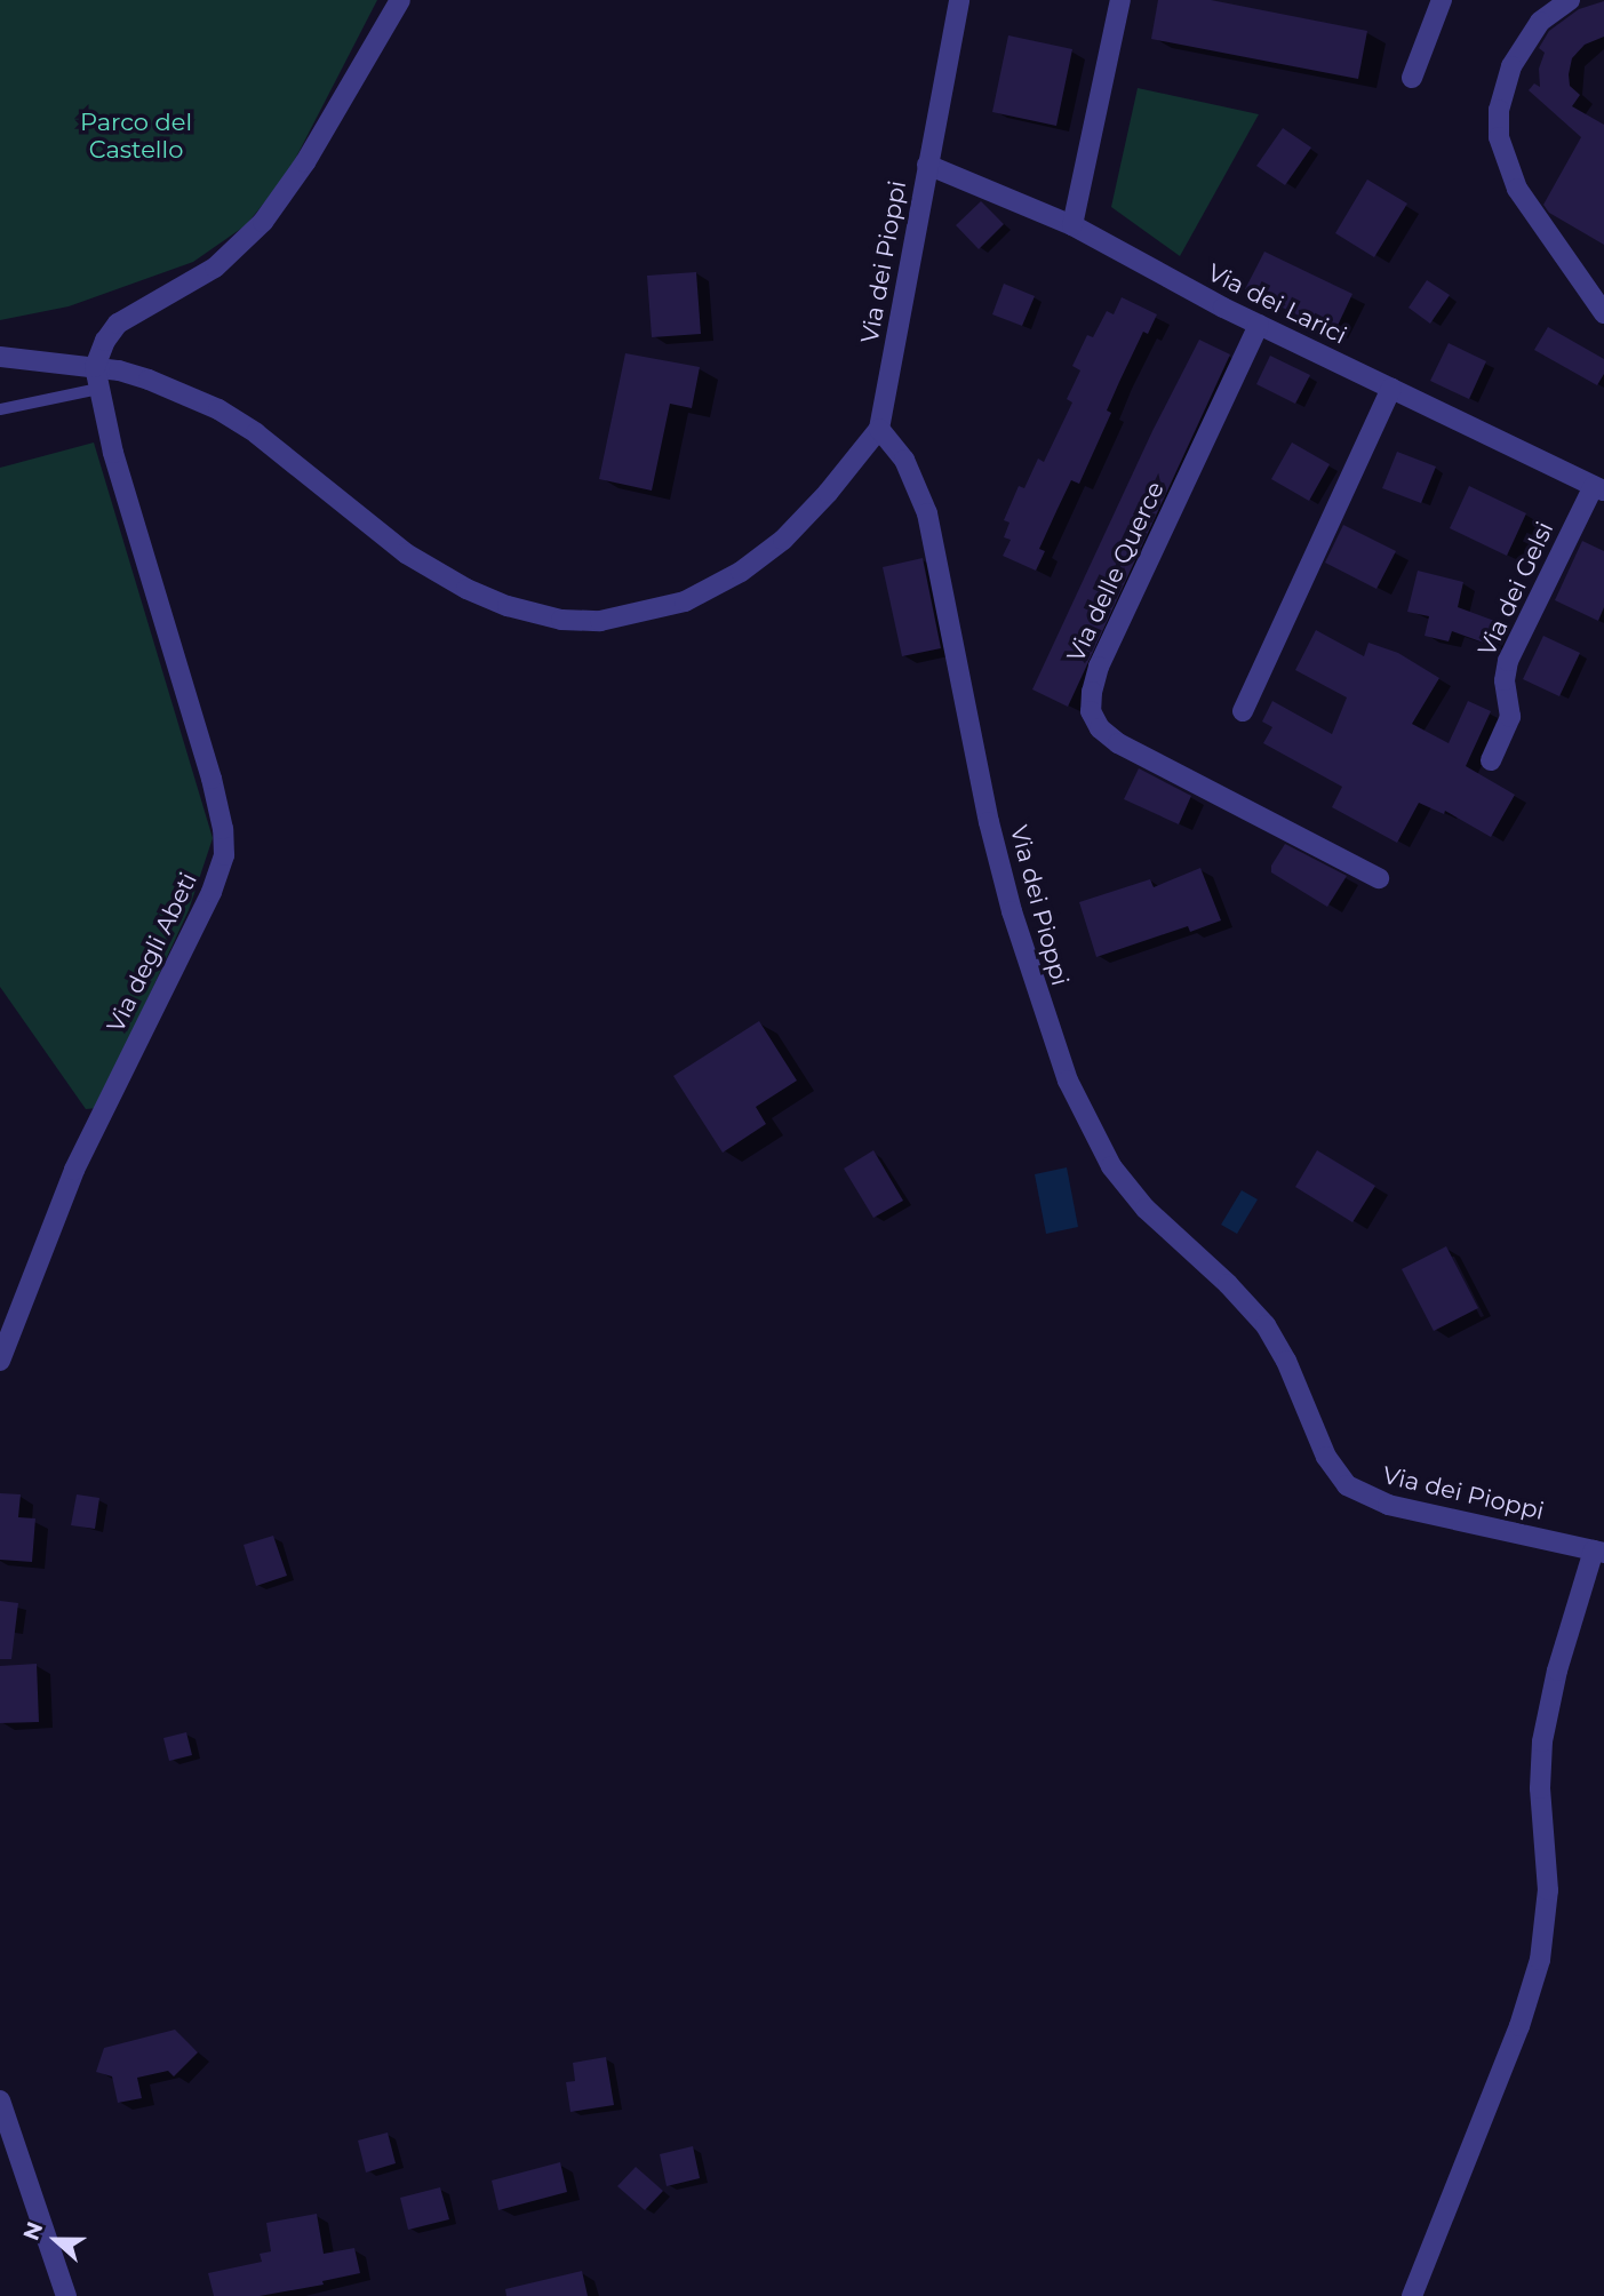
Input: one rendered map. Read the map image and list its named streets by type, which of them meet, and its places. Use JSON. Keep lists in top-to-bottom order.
{
  "streets": {
    "street": [
      "Via dei Pioppi",
      "Via dei Larici",
      "Via delle Querce",
      "Via dei Gelsi",
      "Via degli Abeti"
    ]
  },
  "crossings": [
    ["Via dei Pioppi", "Via dei Larici"],
    ["Via dei Larici", "Via delle Querce"],
    ["Via dei Larici", "Via dei Gelsi"]
  ],
  "parks": ["Parco del Castello"],
  "north": "left"
}
